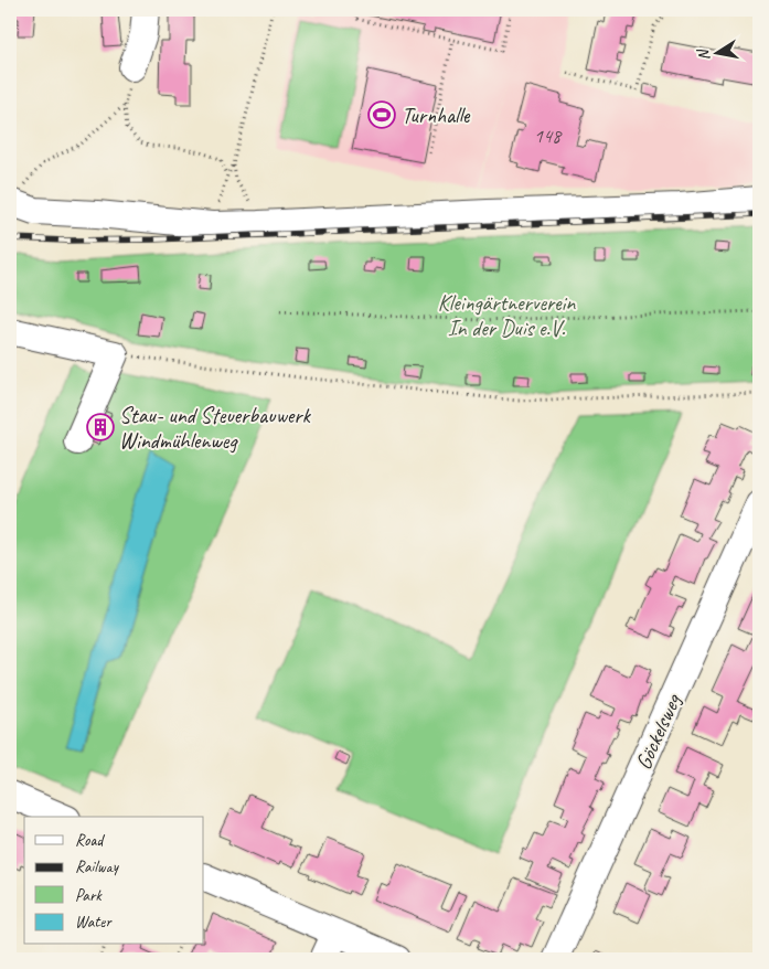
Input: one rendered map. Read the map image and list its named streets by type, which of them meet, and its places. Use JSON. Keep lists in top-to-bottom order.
{
  "streets": {
    "street": ["Göckelsweg"]
  },
  "parks": ["Kleingärtnerverein In der Duis e.V."],
  "places": {
    "sports": ["Turnhalle"],
    "building": ["Stau- und Steuerbauwerk Windmühlenweg"]
  },
  "house_numbers": ["148"],
  "legend": [
    "Road",
    "Railway",
    "Park",
    "Water"
  ],
  "north": "left"
}
